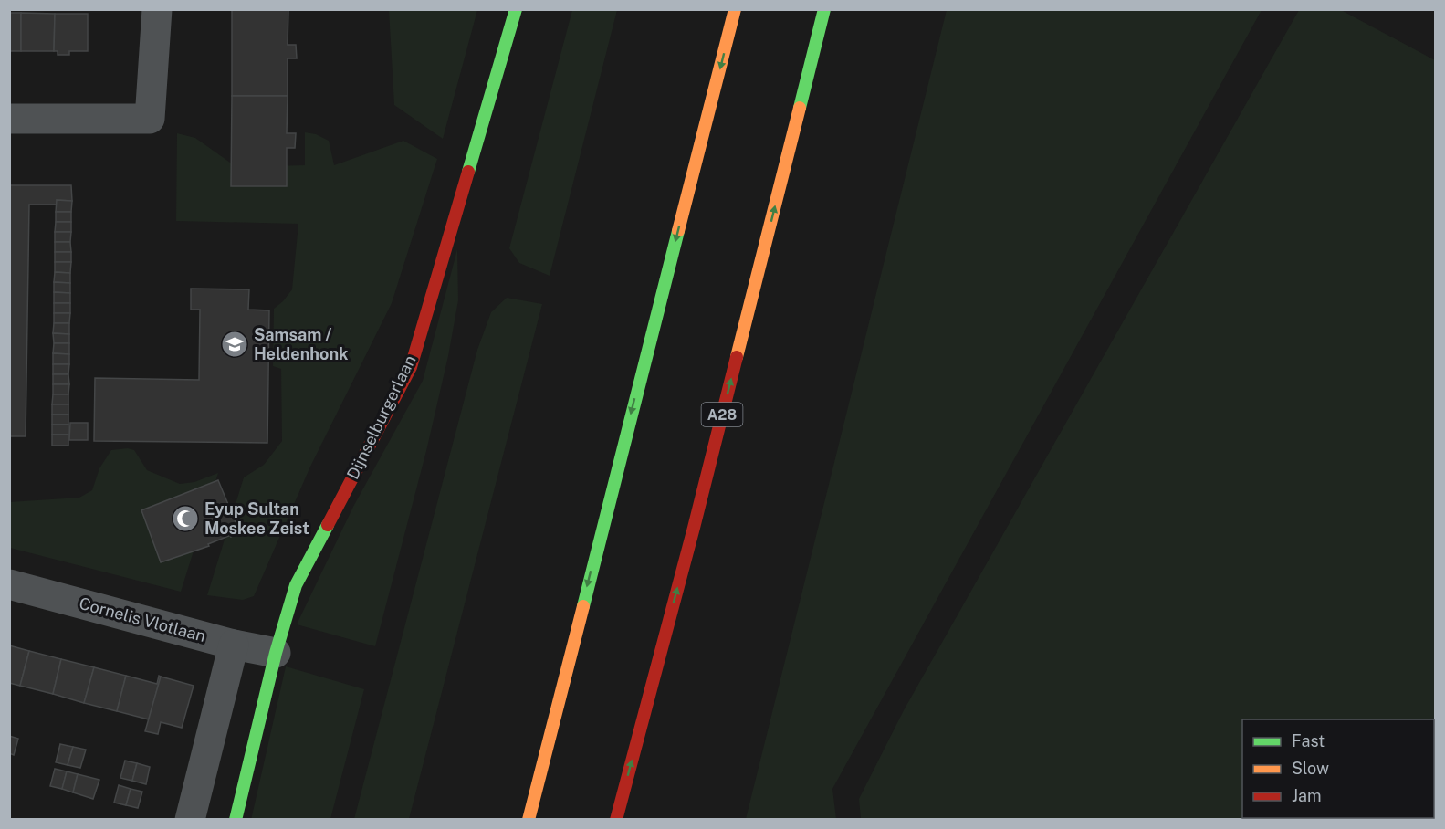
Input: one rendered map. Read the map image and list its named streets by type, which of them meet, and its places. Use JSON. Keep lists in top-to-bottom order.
{
  "streets": {
    "main road": ["A28", "Dijnselburgerlaan"],
    "street": ["Cornelis Vlotlaan"]
  },
  "crossings": [
    ["Dijnselburgerlaan", "Cornelis Vlotlaan"]
  ],
  "places": {
    "school or university": ["Samsam / Heldenhonk"],
    "mosque": ["Eyup Sultan Moskee Zeist"]
  },
  "legend": ["Fast", "Slow", "Jam"]
}
